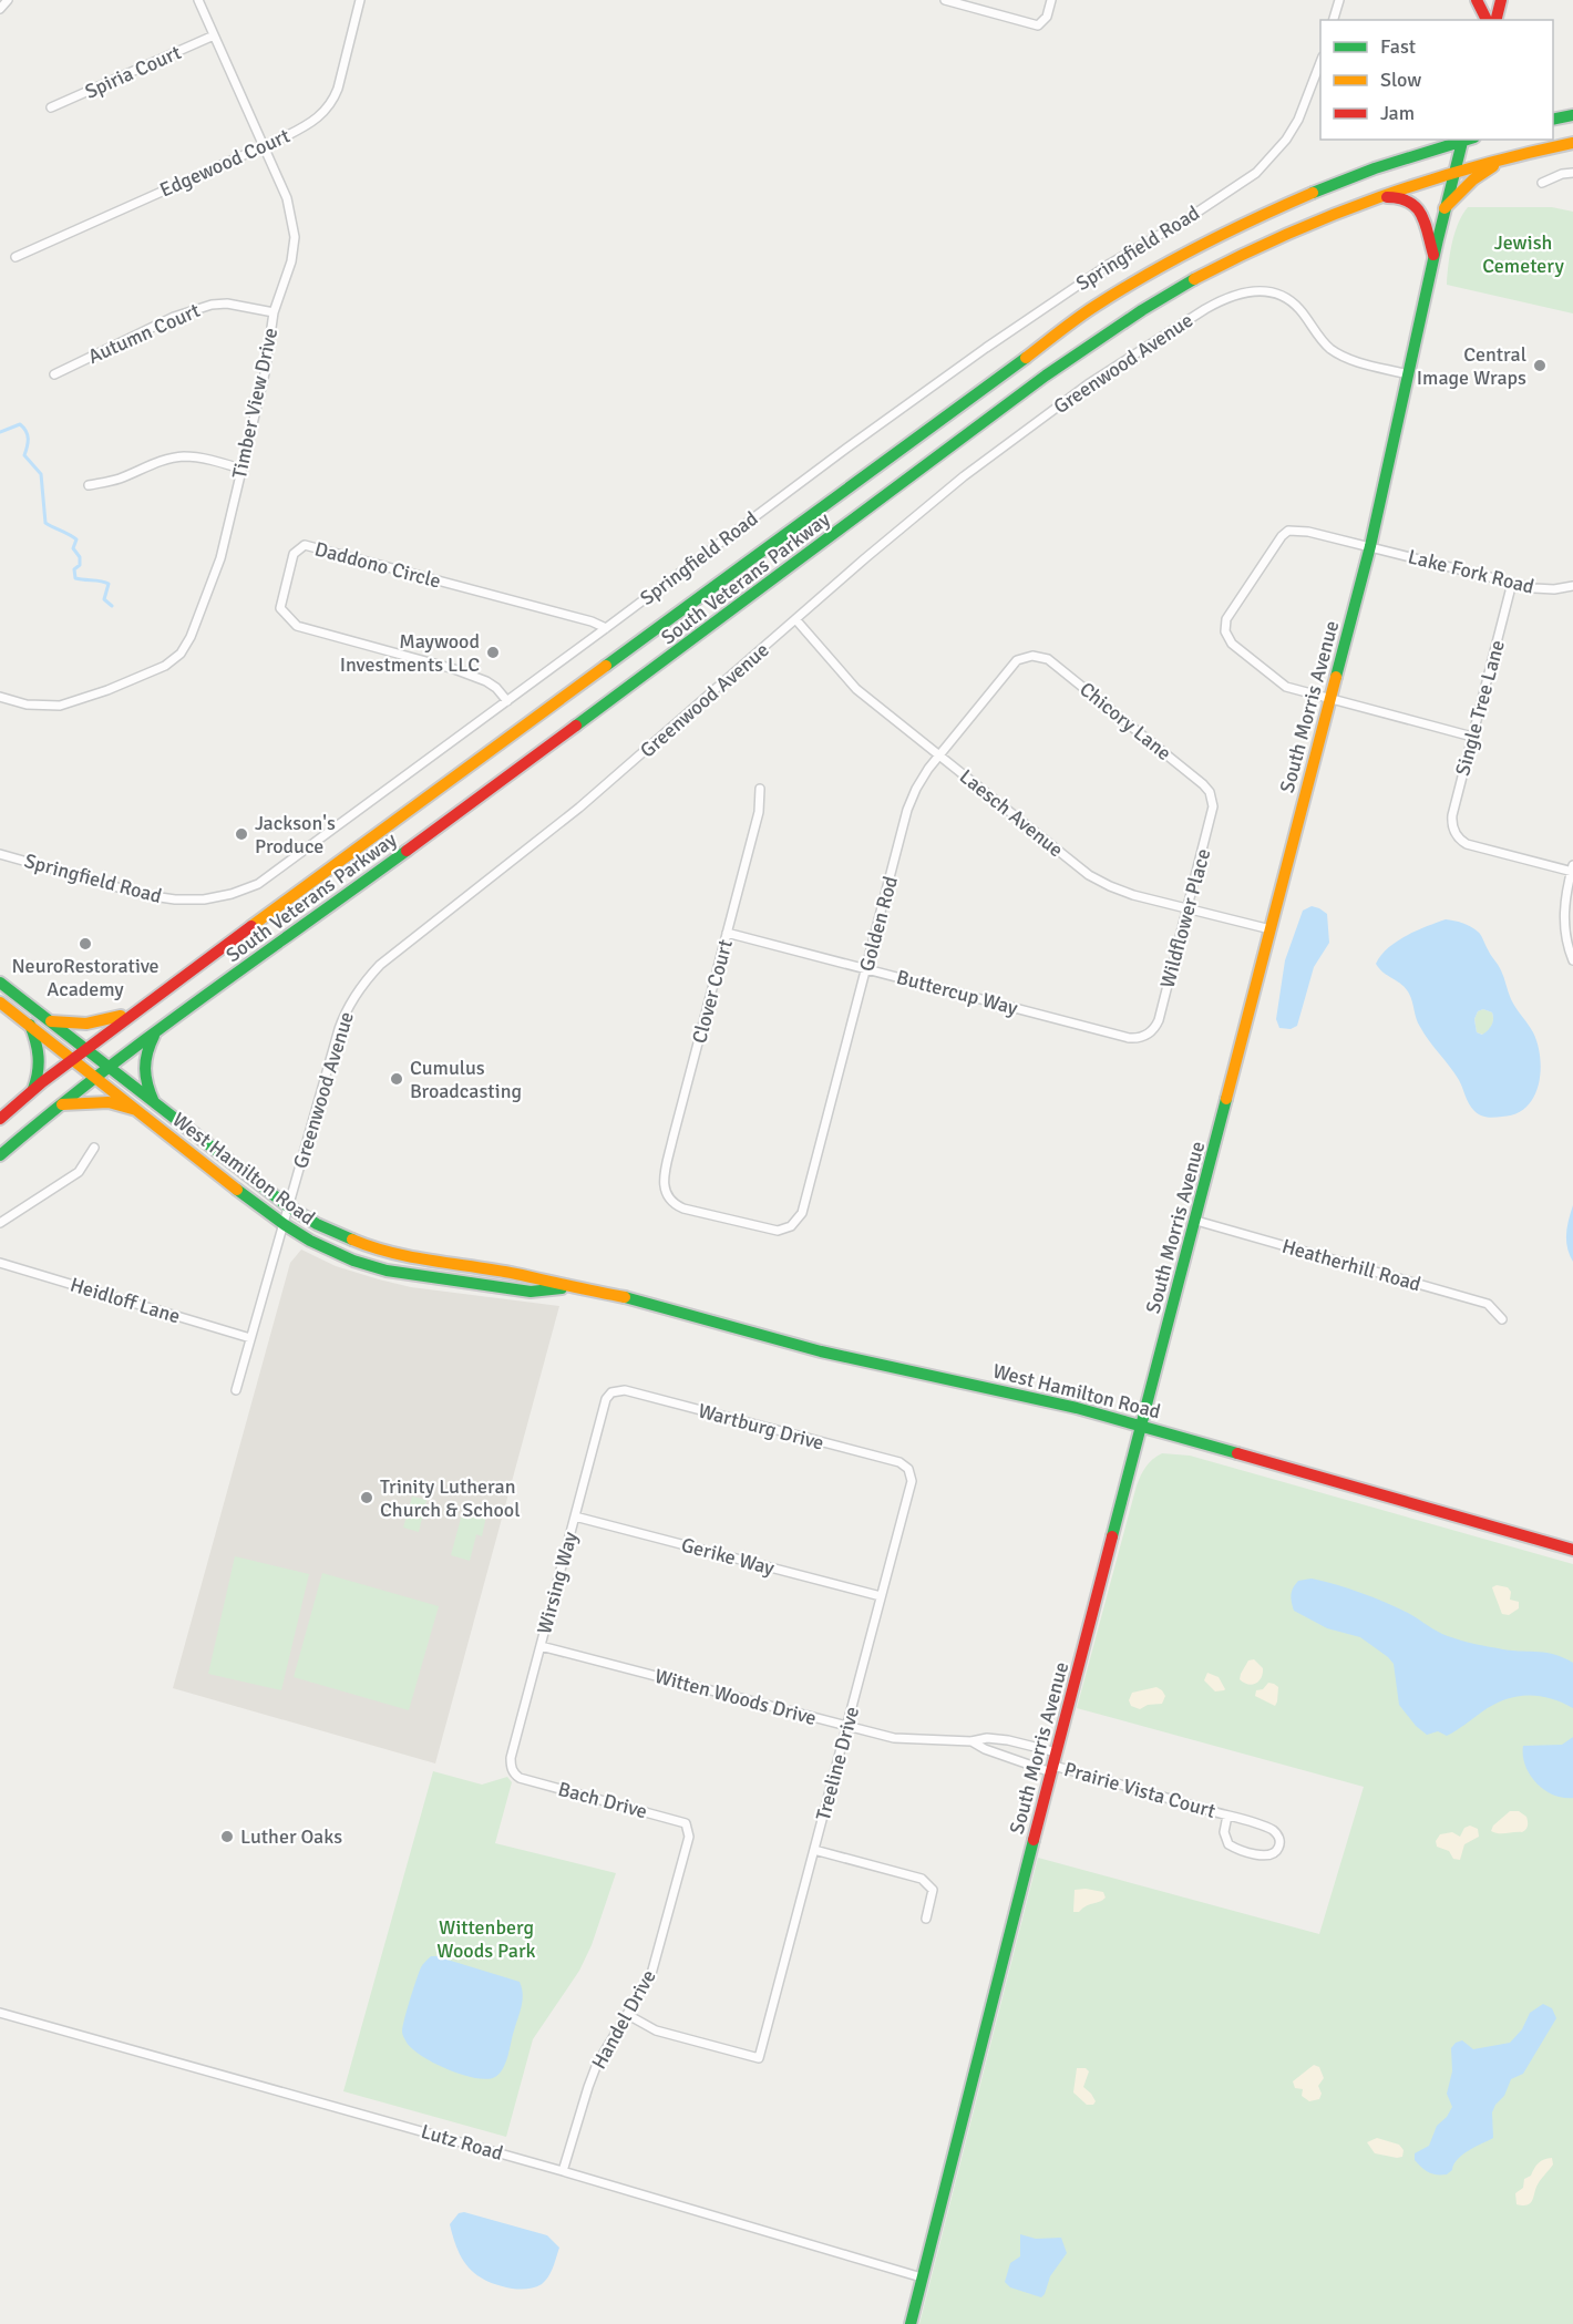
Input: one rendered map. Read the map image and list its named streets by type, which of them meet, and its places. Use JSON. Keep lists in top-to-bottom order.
{
  "streets": {
    "main road": ["South Veterans Parkway", "South Morris Avenue", "West Hamilton Road"],
    "street": [
      "Spiria Court",
      "Edgewood Court",
      "Springfield Road",
      "Autumn Court",
      "Greenwood Avenue",
      "Timber View Drive",
      "Daddono Circle",
      "Lake Fork Road",
      "Single Tree Lane",
      "Chicory Lane",
      "Laesch Avenue",
      "Wildflower Place",
      "Golden Rod",
      "Clover Court",
      "Buttercup Way",
      "Heatherhill Road",
      "Heidloff Lane",
      "Wartburg Drive",
      "Gerike Way",
      "Wirsing Way",
      "Witten Woods Drive",
      "Treeline Drive",
      "Prairie Vista Court",
      "Bach Drive",
      "Handel Drive",
      "Lutz Road"
    ]
  },
  "crossings": [
    ["Spiria Court", "Timber View Drive"],
    ["Edgewood Court", "Timber View Drive"],
    ["Springfield Road", "Daddono Circle"],
    ["Autumn Court", "Timber View Drive"],
    ["Greenwood Avenue", "South Morris Avenue"],
    ["Greenwood Avenue", "Laesch Avenue"],
    ["Greenwood Avenue", "West Hamilton Road"],
    ["Greenwood Avenue", "Heidloff Lane"],
    ["Lake Fork Road", "South Morris Avenue"],
    ["Lake Fork Road", "Single Tree Lane"],
    ["South Veterans Parkway", "South Morris Avenue"],
    ["South Veterans Parkway", "West Hamilton Road"],
    ["South Morris Avenue", "Laesch Avenue"],
    ["South Morris Avenue", "West Hamilton Road"],
    ["South Morris Avenue", "Heatherhill Road"],
    ["South Morris Avenue", "Witten Woods Drive"],
    ["South Morris Avenue", "Prairie Vista Court"],
    ["South Morris Avenue", "Lutz Road"],
    ["Chicory Lane", "Wildflower Place"],
    ["Chicory Lane", "Golden Rod"],
    ["Laesch Avenue", "Wildflower Place"],
    ["Laesch Avenue", "Golden Rod"],
    ["Wildflower Place", "Buttercup Way"],
    ["Golden Rod", "Clover Court"],
    ["Golden Rod", "Buttercup Way"],
    ["Clover Court", "Buttercup Way"],
    ["Wartburg Drive", "Wirsing Way"],
    ["Wartburg Drive", "Treeline Drive"],
    ["Gerike Way", "Wirsing Way"],
    ["Gerike Way", "Treeline Drive"],
    ["Wirsing Way", "Witten Woods Drive"],
    ["Wirsing Way", "Bach Drive"],
    ["Witten Woods Drive", "Treeline Drive"],
    ["Witten Woods Drive", "Prairie Vista Court"],
    ["Treeline Drive", "Handel Drive"],
    ["Bach Drive", "Handel Drive"],
    ["Handel Drive", "Lutz Road"]
  ],
  "parks": ["Jewish Cemetery", "Wittenberg Woods Park"],
  "places": [
    "Central Image Wraps",
    "Maywood Investments LLC",
    "Jackson's Produce",
    "NeuroRestorative Academy",
    "Cumulus Broadcasting",
    "Trinity Lutheran Church & School",
    "Luther Oaks"
  ],
  "legend": ["Fast", "Slow", "Jam"]
}
